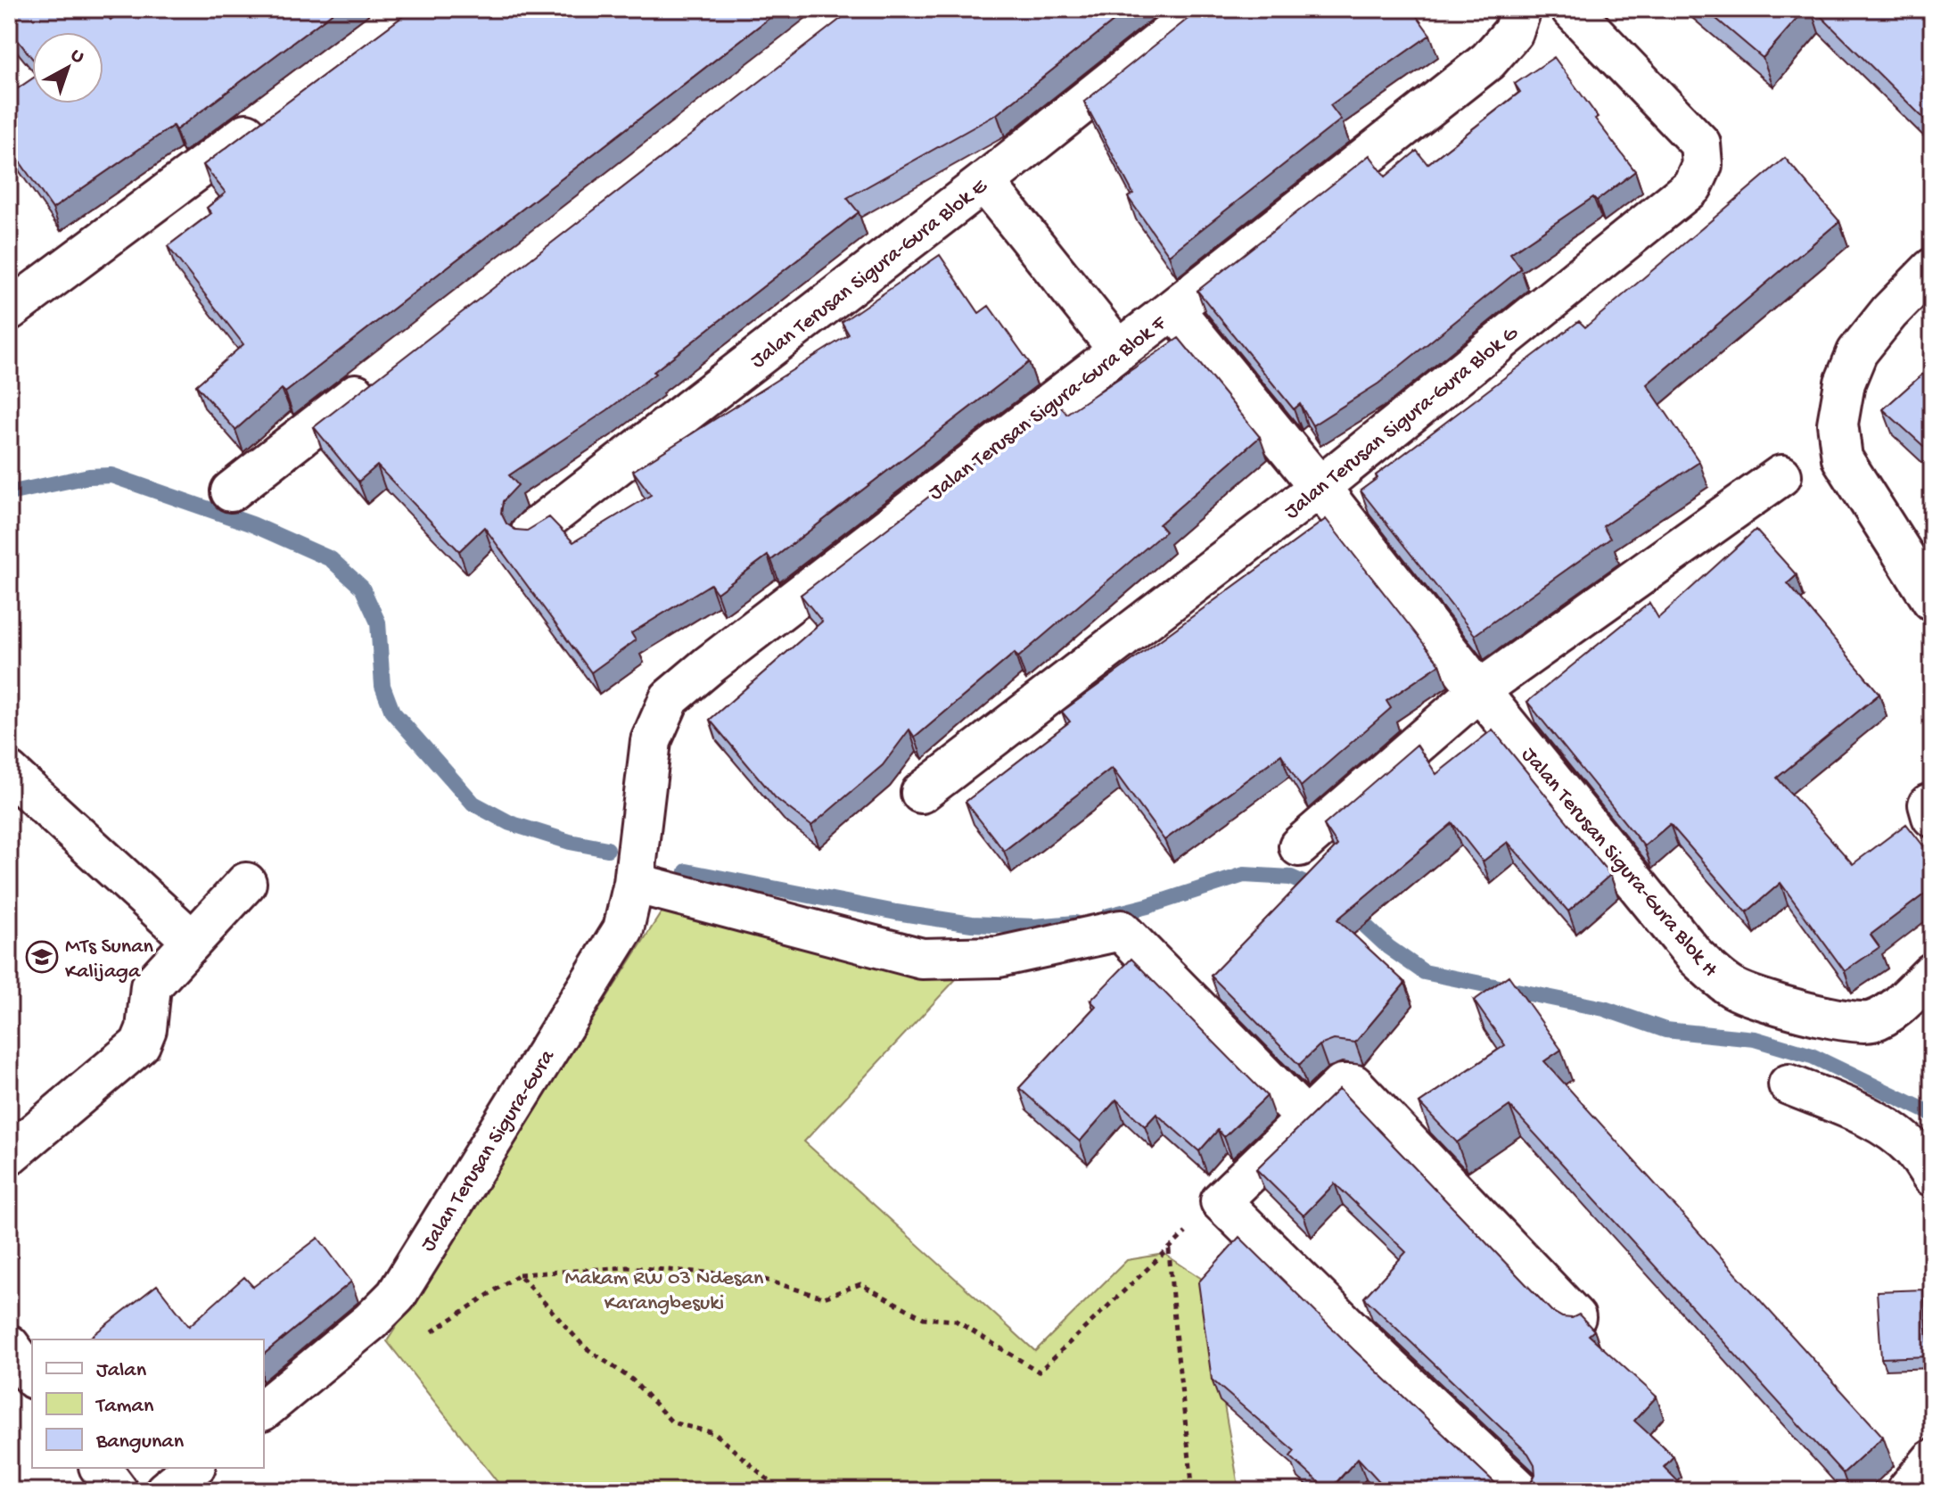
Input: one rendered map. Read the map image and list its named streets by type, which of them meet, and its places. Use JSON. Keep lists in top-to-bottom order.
{
  "streets": {
    "street": [
      "Jalan Terusan Sigura-Gura Blok E",
      "Jalan Terusan Sigura-Gura Blok F",
      "Jalan Terusan Sigura-Gura Blok G",
      "Jalan Terusan Sigura-Gura Blok H",
      "Jalan Terusan Sigura-Gura"
    ]
  },
  "crossings": [
    ["Jalan Terusan Sigura-Gura Blok F", "Jalan Terusan Sigura-Gura"]
  ],
  "parks": ["Makam RW 03 Ndesan Karangbesuki"],
  "places": {
    "school or university": ["MTs Sunan Kalijaga"]
  },
  "legend": ["Jalan", "Taman", "Bangunan"],
  "north": "top right"
}
